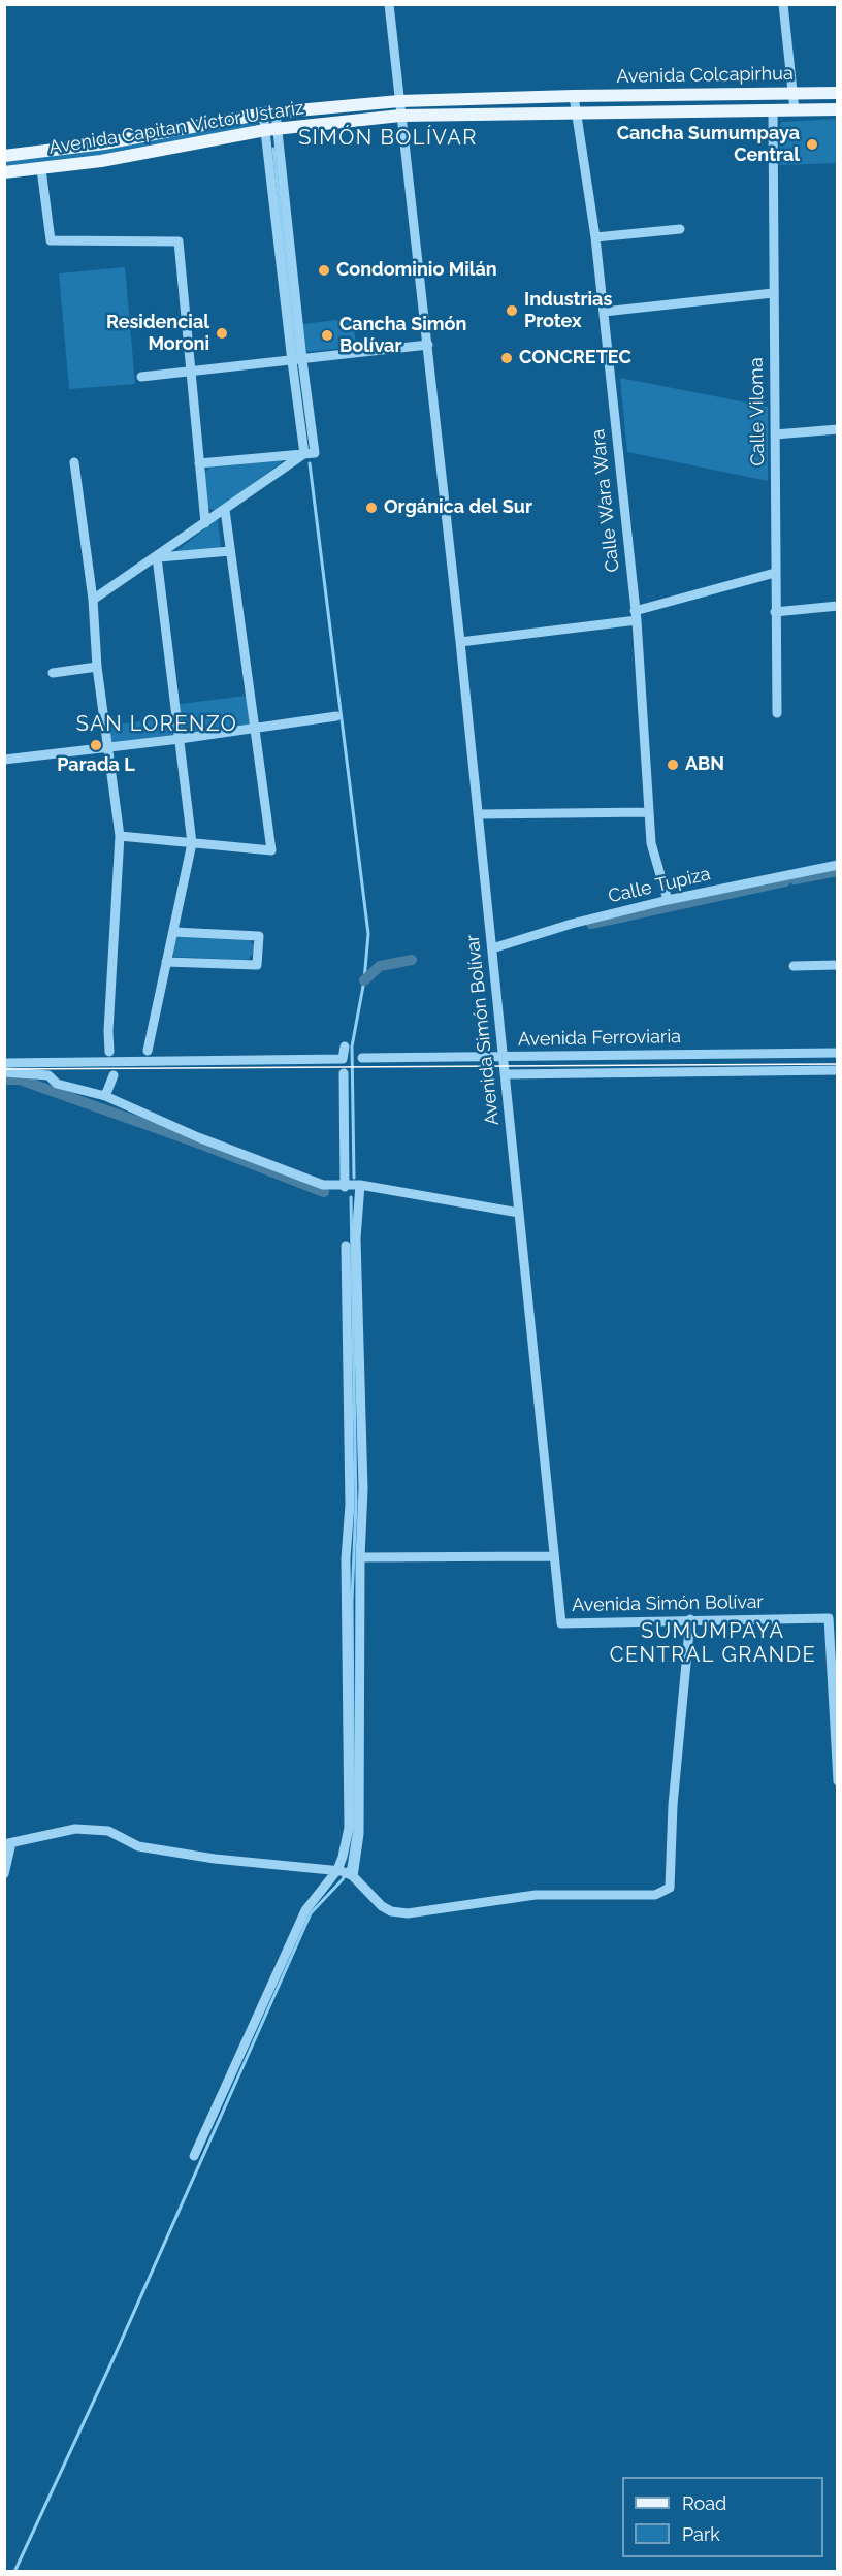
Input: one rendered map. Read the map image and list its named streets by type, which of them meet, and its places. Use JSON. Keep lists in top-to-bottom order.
{
  "streets": {
    "main road": ["Avenida Colcapirhua", "Avenida Capitan Víctor Ustariz"],
    "street": [
      "Calle Viloma",
      "Calle Wara Wara",
      "Calle Tupiza",
      "Avenida Simón Bolívar",
      "Avenida Ferroviaria"
    ]
  },
  "crossings": [
    ["Avenida Colcapirhua", "Avenida Capitan Víctor Ustariz"],
    ["Avenida Colcapirhua", "Calle Viloma"],
    ["Avenida Colcapirhua", "Calle Wara Wara"],
    ["Avenida Capitan Víctor Ustariz", "Calle Wara Wara"],
    ["Avenida Capitan Víctor Ustariz", "Avenida Simón Bolívar"],
    ["Calle Wara Wara", "Calle Tupiza"],
    ["Calle Tupiza", "Avenida Simón Bolívar"],
    ["Avenida Simón Bolívar", "Avenida Ferroviaria"]
  ],
  "districts": ["SIMÓN BOLÍVAR", "SAN LORENZO", "SUMUMPAYA CENTRAL GRANDE"],
  "places": [
    "Cancha Sumumpaya Central",
    "Condominio Milán",
    "Industrias Protex",
    "Residencial Moroni",
    "Cancha Simón Bolívar",
    "CONCRETEC",
    "Orgánica del Sur",
    "Parada L",
    "ABN"
  ],
  "legend": ["Road", "Park"]
}
